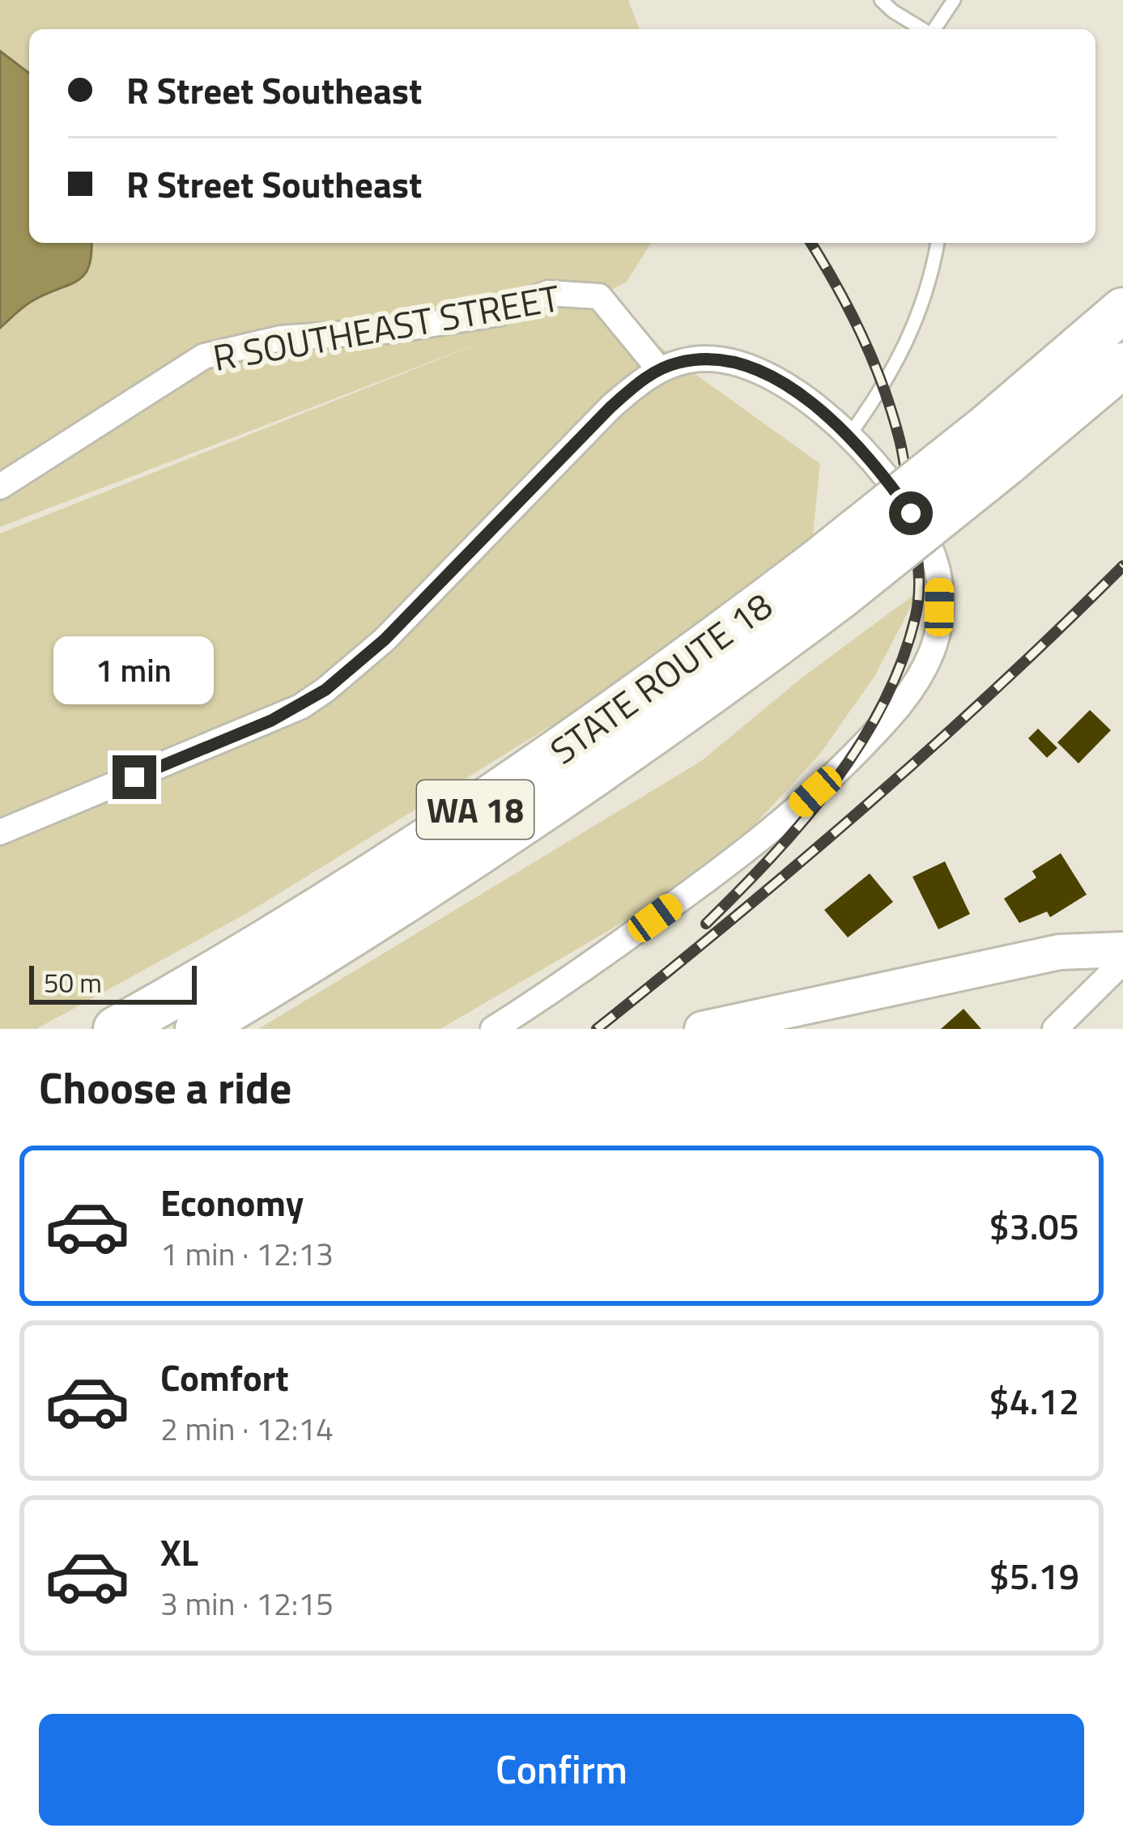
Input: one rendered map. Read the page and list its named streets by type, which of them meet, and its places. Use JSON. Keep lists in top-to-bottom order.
{
  "streets": {
    "highway": ["STATE ROUTE 18", "WA 18"],
    "street": ["R SOUTHEAST STREET"]
  },
  "scale_bar": "50 m",
  "page": {
    "banner": ["R Street Southeast", "R Street Southeast"],
    "bubble": "1 min",
    "scale": "50 m",
    "heading": "Choose a ride",
    "list": [
      {
        "name": "Economy",
        "note": "1 min · 12:13",
        "value": "$3.05"
      },
      {
        "name": "Comfort",
        "note": "2 min · 12:14",
        "value": "$4.12"
      },
      {
        "name": "XL",
        "note": "3 min · 12:15",
        "value": "$5.19"
      }
    ],
    "buttons": "Confirm"
  }
}
